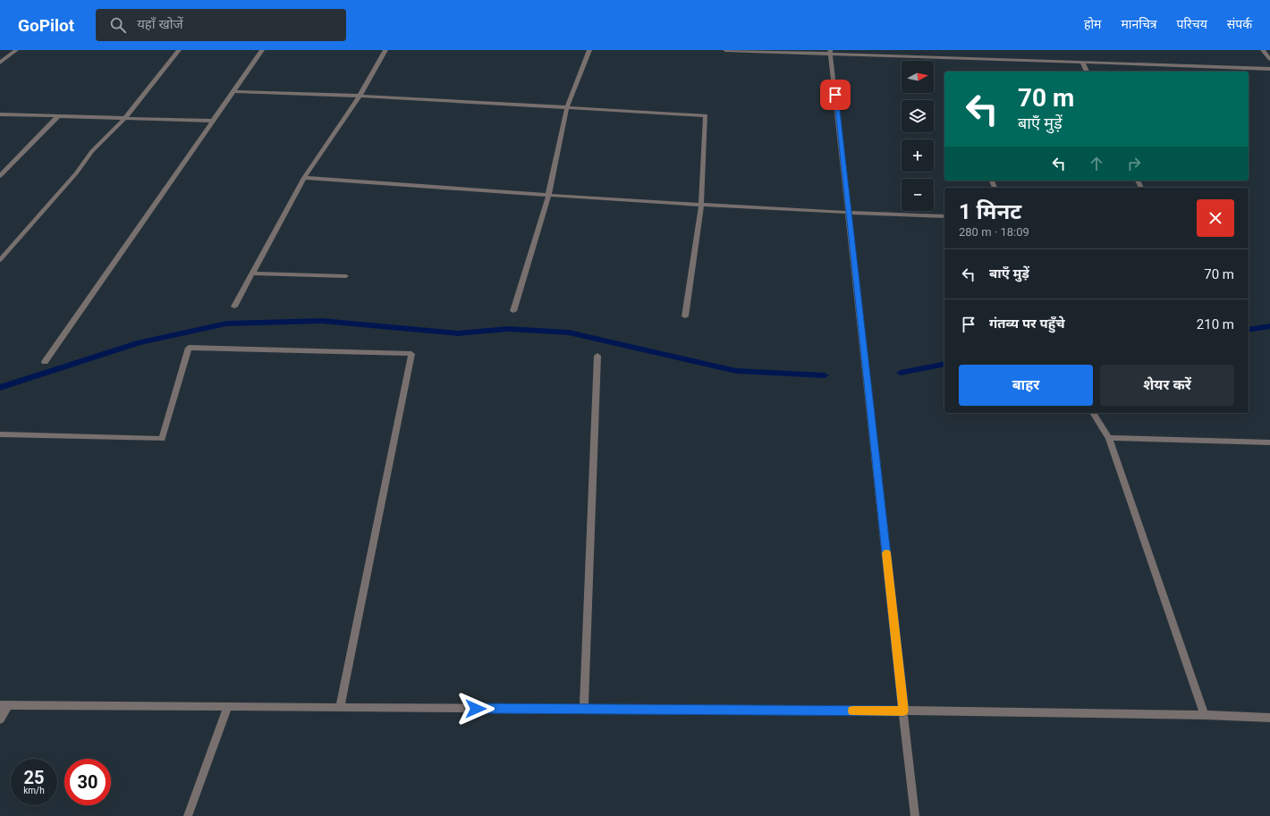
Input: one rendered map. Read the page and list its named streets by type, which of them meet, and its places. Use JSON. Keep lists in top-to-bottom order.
{
  "north": "right",
  "page": {
    "header": "GoPilot",
    "search": "यहाँ खोजें",
    "nav": [
      "होम",
      "मानचित्र",
      "परिचय",
      "संपर्क"
    ],
    "map_buttons": ["+", "−"],
    "turn": ["70 m", "बाएँ मुड़ें"],
    "heading": ["1 मिनट", "280 m · 18:09"],
    "list": [
      {
        "name": "बाएँ मुड़ें",
        "value": "70 m"
      },
      {
        "name": "गंतव्य पर पहुँचे",
        "value": "210 m"
      }
    ],
    "buttons": ["बाहर", "शेयर करें"],
    "speed": "25 km/h",
    "limit": "30"
  }
}
